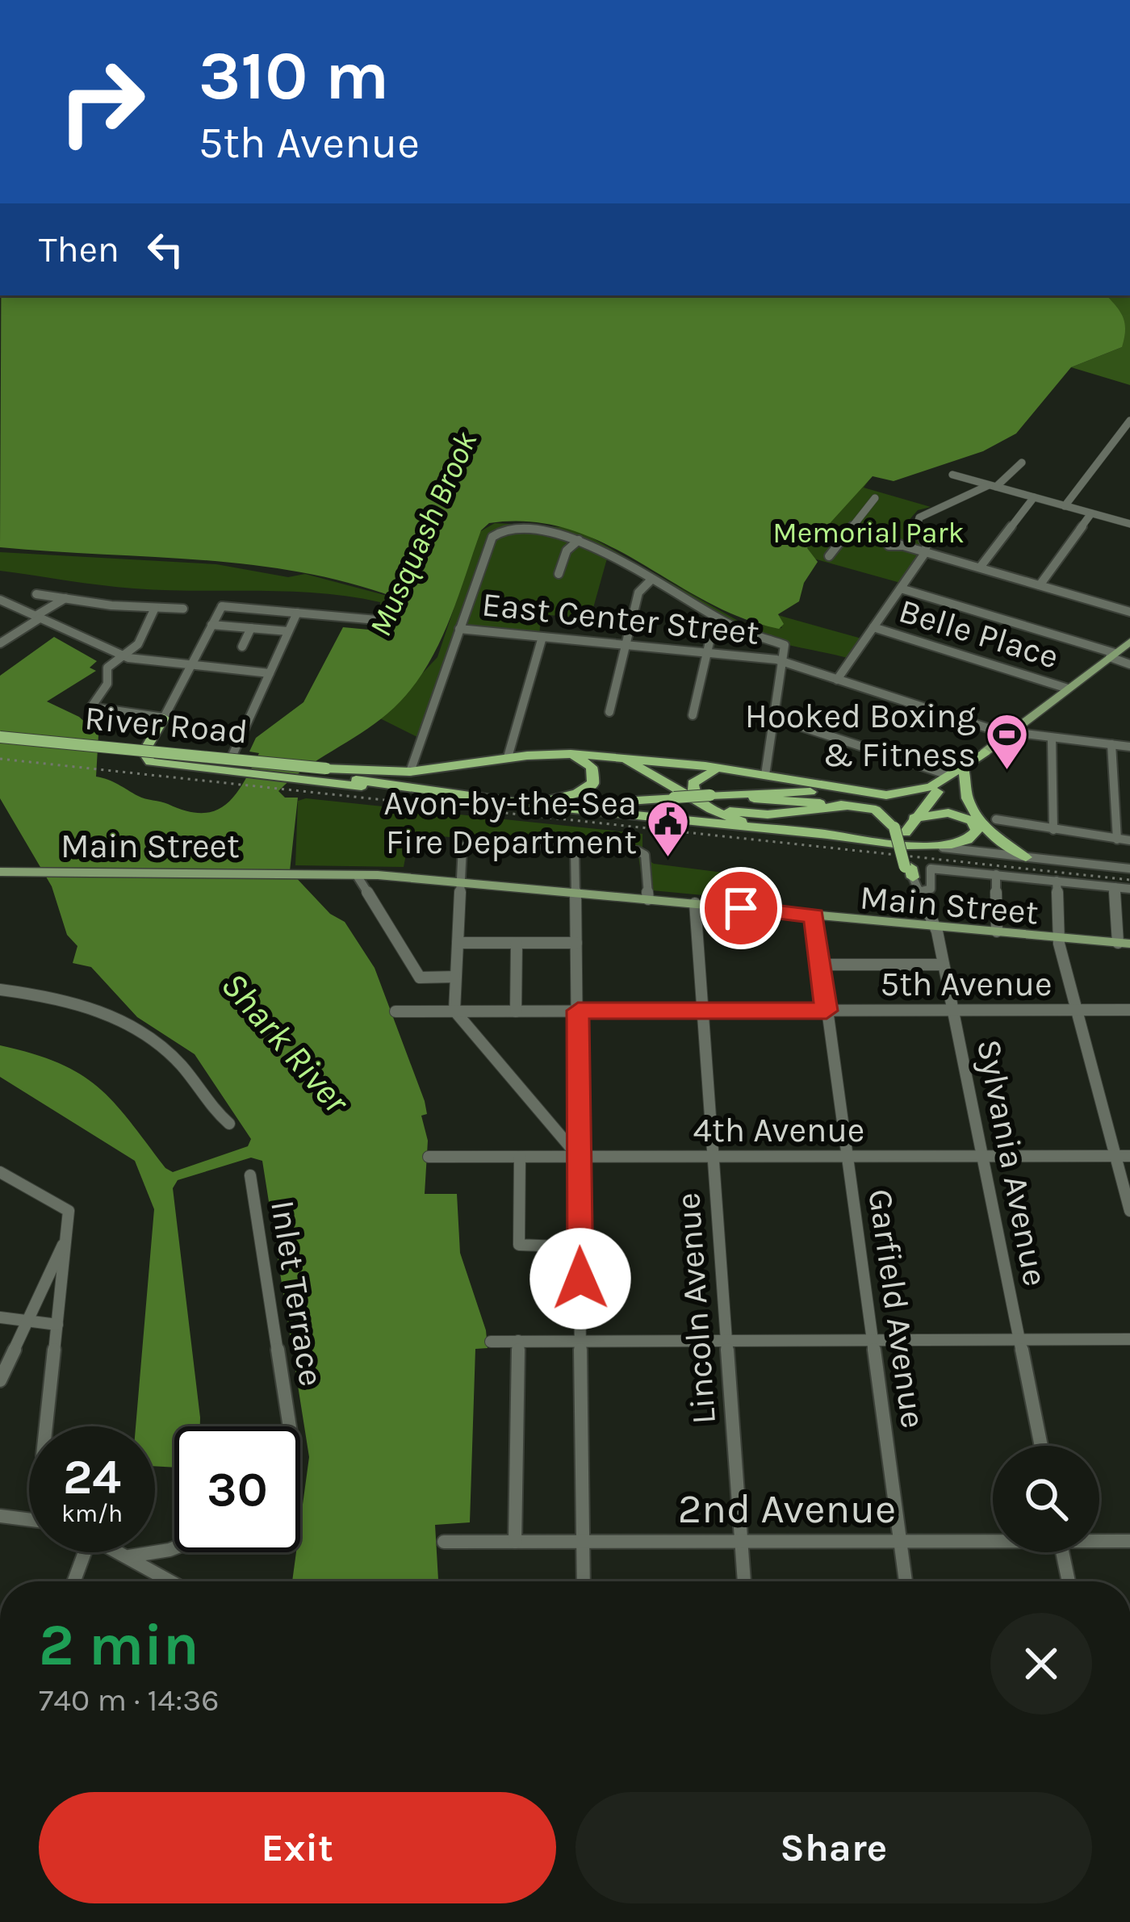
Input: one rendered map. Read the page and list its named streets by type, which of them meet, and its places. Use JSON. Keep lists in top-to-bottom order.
{
  "streets": {
    "highway": ["River Road"],
    "main road": ["Main Street"],
    "street": [
      "East Center Street",
      "Belle Place",
      "5th Avenue",
      "4th Avenue",
      "Sylvania Avenue",
      "Inlet Terrace",
      "Lincoln Avenue",
      "Garfield Avenue",
      "2nd Avenue"
    ]
  },
  "crossings": [
    ["Main Street", "Sylvania Avenue"],
    ["Main Street", "Lincoln Avenue"],
    ["Main Street", "Garfield Avenue"],
    ["5th Avenue", "Sylvania Avenue"],
    ["5th Avenue", "Lincoln Avenue"],
    ["5th Avenue", "Garfield Avenue"],
    ["4th Avenue", "Sylvania Avenue"],
    ["4th Avenue", "Lincoln Avenue"],
    ["4th Avenue", "Garfield Avenue"],
    ["Lincoln Avenue", "2nd Avenue"],
    ["Garfield Avenue", "2nd Avenue"]
  ],
  "water": ["Musquash Brook", "Shark River"],
  "parks": ["Memorial Park"],
  "places": {
    "sports": ["Hooked Boxing & Fitness"],
    "public building": ["Avon-by-the-Sea Fire Department"]
  },
  "page": {
    "turn": ["310 m", "5th Avenue"],
    "then": "Then",
    "speed": "24 km/h",
    "limit": "30",
    "heading": ["2 min", "740 m · 14:36"],
    "buttons": ["Exit", "Share"]
  }
}
